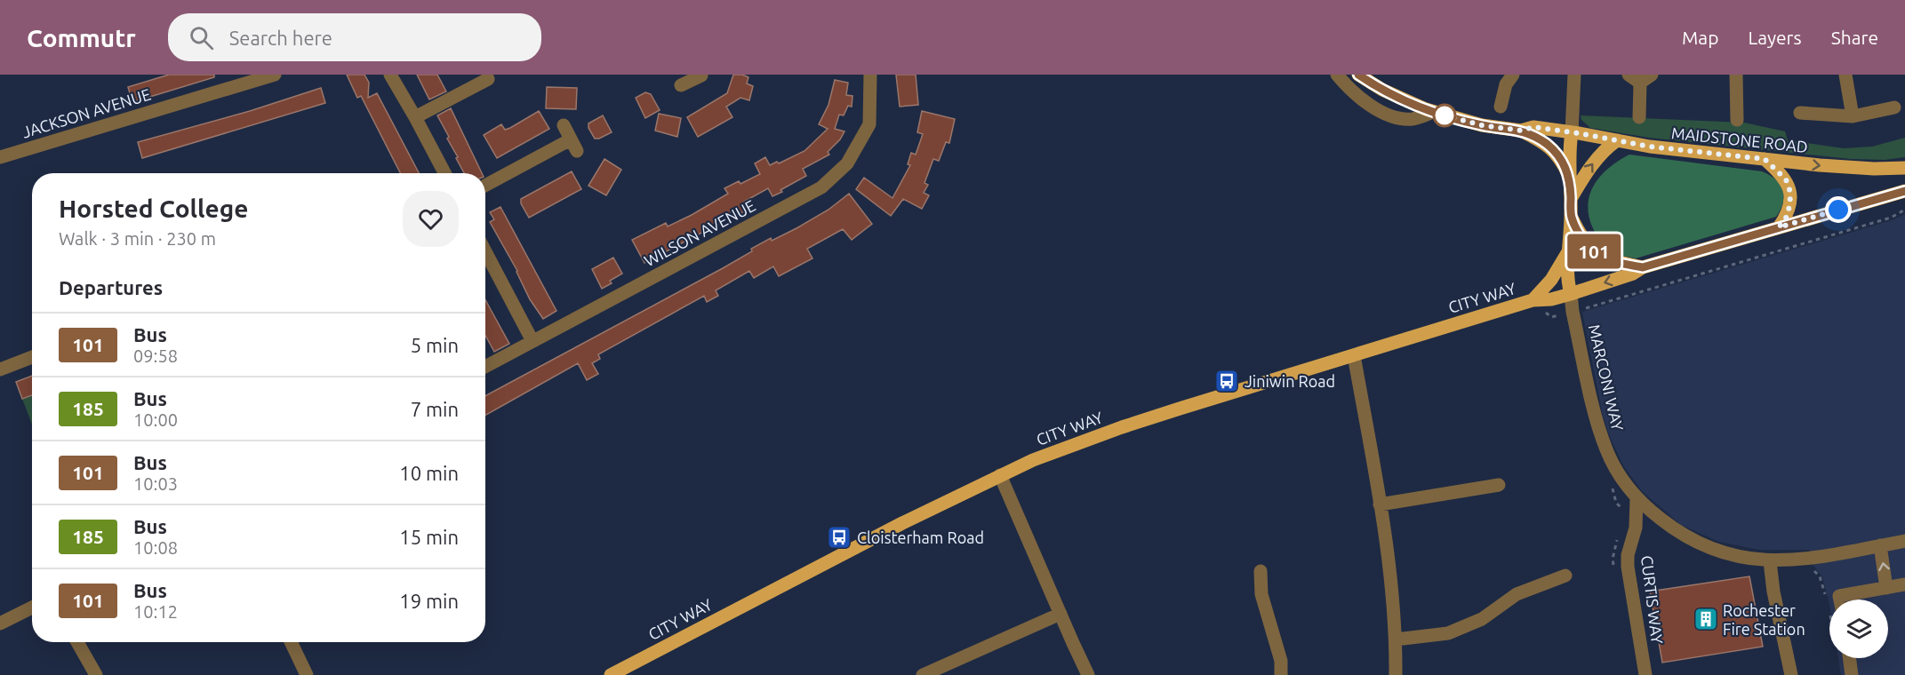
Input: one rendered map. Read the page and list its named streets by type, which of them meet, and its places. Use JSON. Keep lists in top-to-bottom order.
{
  "streets": {
    "main road": ["MAIDSTONE ROAD", "CITY WAY"],
    "street": [
      "JACKSON AVENUE",
      "WILSON AVENUE",
      "MARCONI WAY",
      "CURTIS WAY"
    ]
  },
  "crossings": [
    ["CITY WAY", "MARCONI WAY"],
    ["MARCONI WAY", "CURTIS WAY"]
  ],
  "places": {
    "bus stop": ["Jiniwin Road", "Cloisterham Road"],
    "building": ["Rochester Fire Station"]
  },
  "lines": ["bus line 101"],
  "page": {
    "header": "Commutr",
    "search": "Search here",
    "nav": ["Map", "Layers", "Share"],
    "on_map": "101",
    "heading": [
      ["Horsted College", "Walk · 3 min · 230 m"],
      "Departures"
    ],
    "list": [
      {
        "mark": "101",
        "name": "Bus",
        "note": "09:58",
        "value": "5 min"
      },
      {
        "mark": "185",
        "name": "Bus",
        "note": "10:00",
        "value": "7 min"
      },
      {
        "mark": "101",
        "name": "Bus",
        "note": "10:03",
        "value": "10 min"
      },
      {
        "mark": "185",
        "name": "Bus",
        "note": "10:08",
        "value": "15 min"
      },
      {
        "mark": "101",
        "name": "Bus",
        "note": "10:12",
        "value": "19 min"
      }
    ]
  }
}
